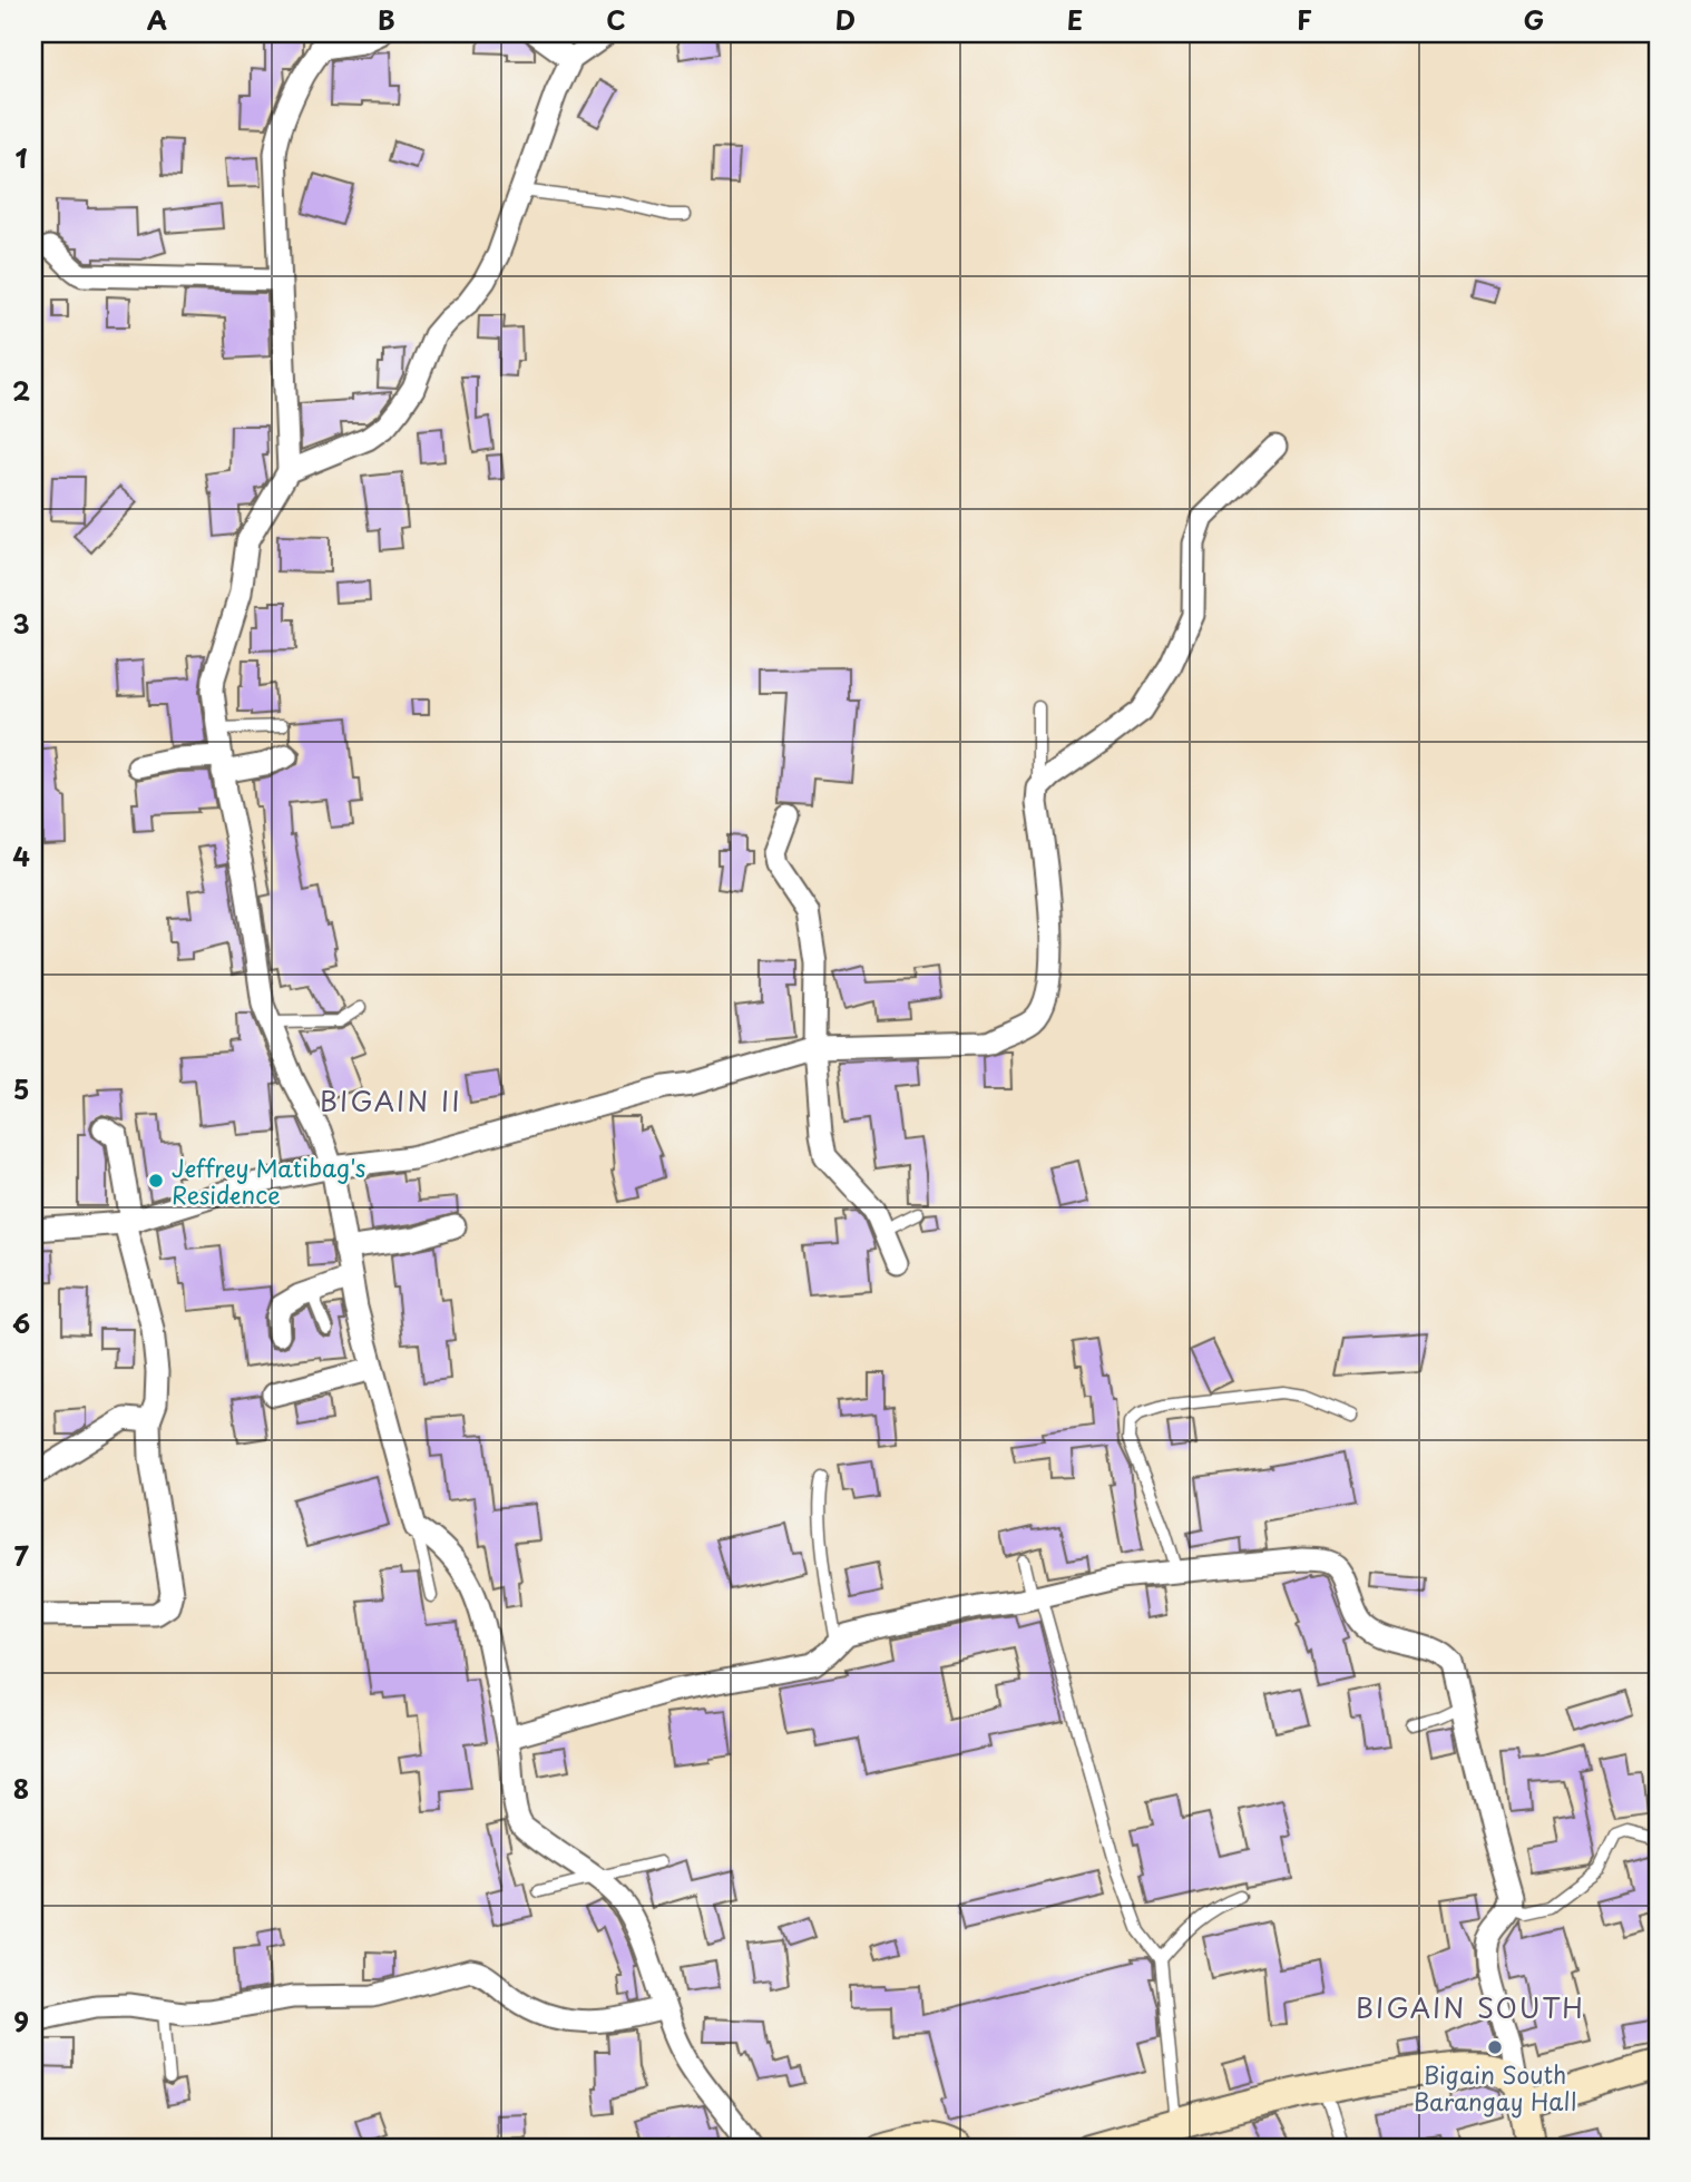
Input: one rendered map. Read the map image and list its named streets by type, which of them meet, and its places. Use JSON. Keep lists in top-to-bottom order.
{
  "districts": ["BIGAIN II", "BIGAIN SOUTH"],
  "places": ["Jeffrey Matibag's Residence", "Bigain South Barangay Hall"],
  "grid": {
    "columns": [
      "A",
      "B",
      "C",
      "D",
      "E",
      "F",
      "G"
    ],
    "rows": [
      "1",
      "2",
      "3",
      "4",
      "5",
      "6",
      "7",
      "8",
      "9"
    ]
  }
}
